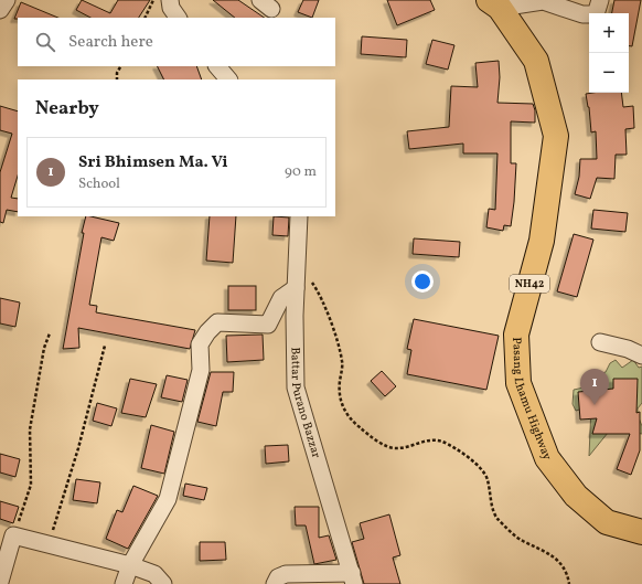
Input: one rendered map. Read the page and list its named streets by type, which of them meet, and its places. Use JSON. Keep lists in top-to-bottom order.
{
  "streets": {
    "main road": ["NH42", "Pasang Lhamu Highway"],
    "street": ["Battar Purano Bazzar"]
  },
  "page": {
    "map_buttons": ["+", "−"],
    "search": "Search here",
    "heading": "Nearby",
    "list": [
      {
        "mark": "1",
        "name": "Sri Bhimsen Ma. Vi",
        "note": "School",
        "value": "90 m"
      }
    ],
    "pins": "1"
  }
}
